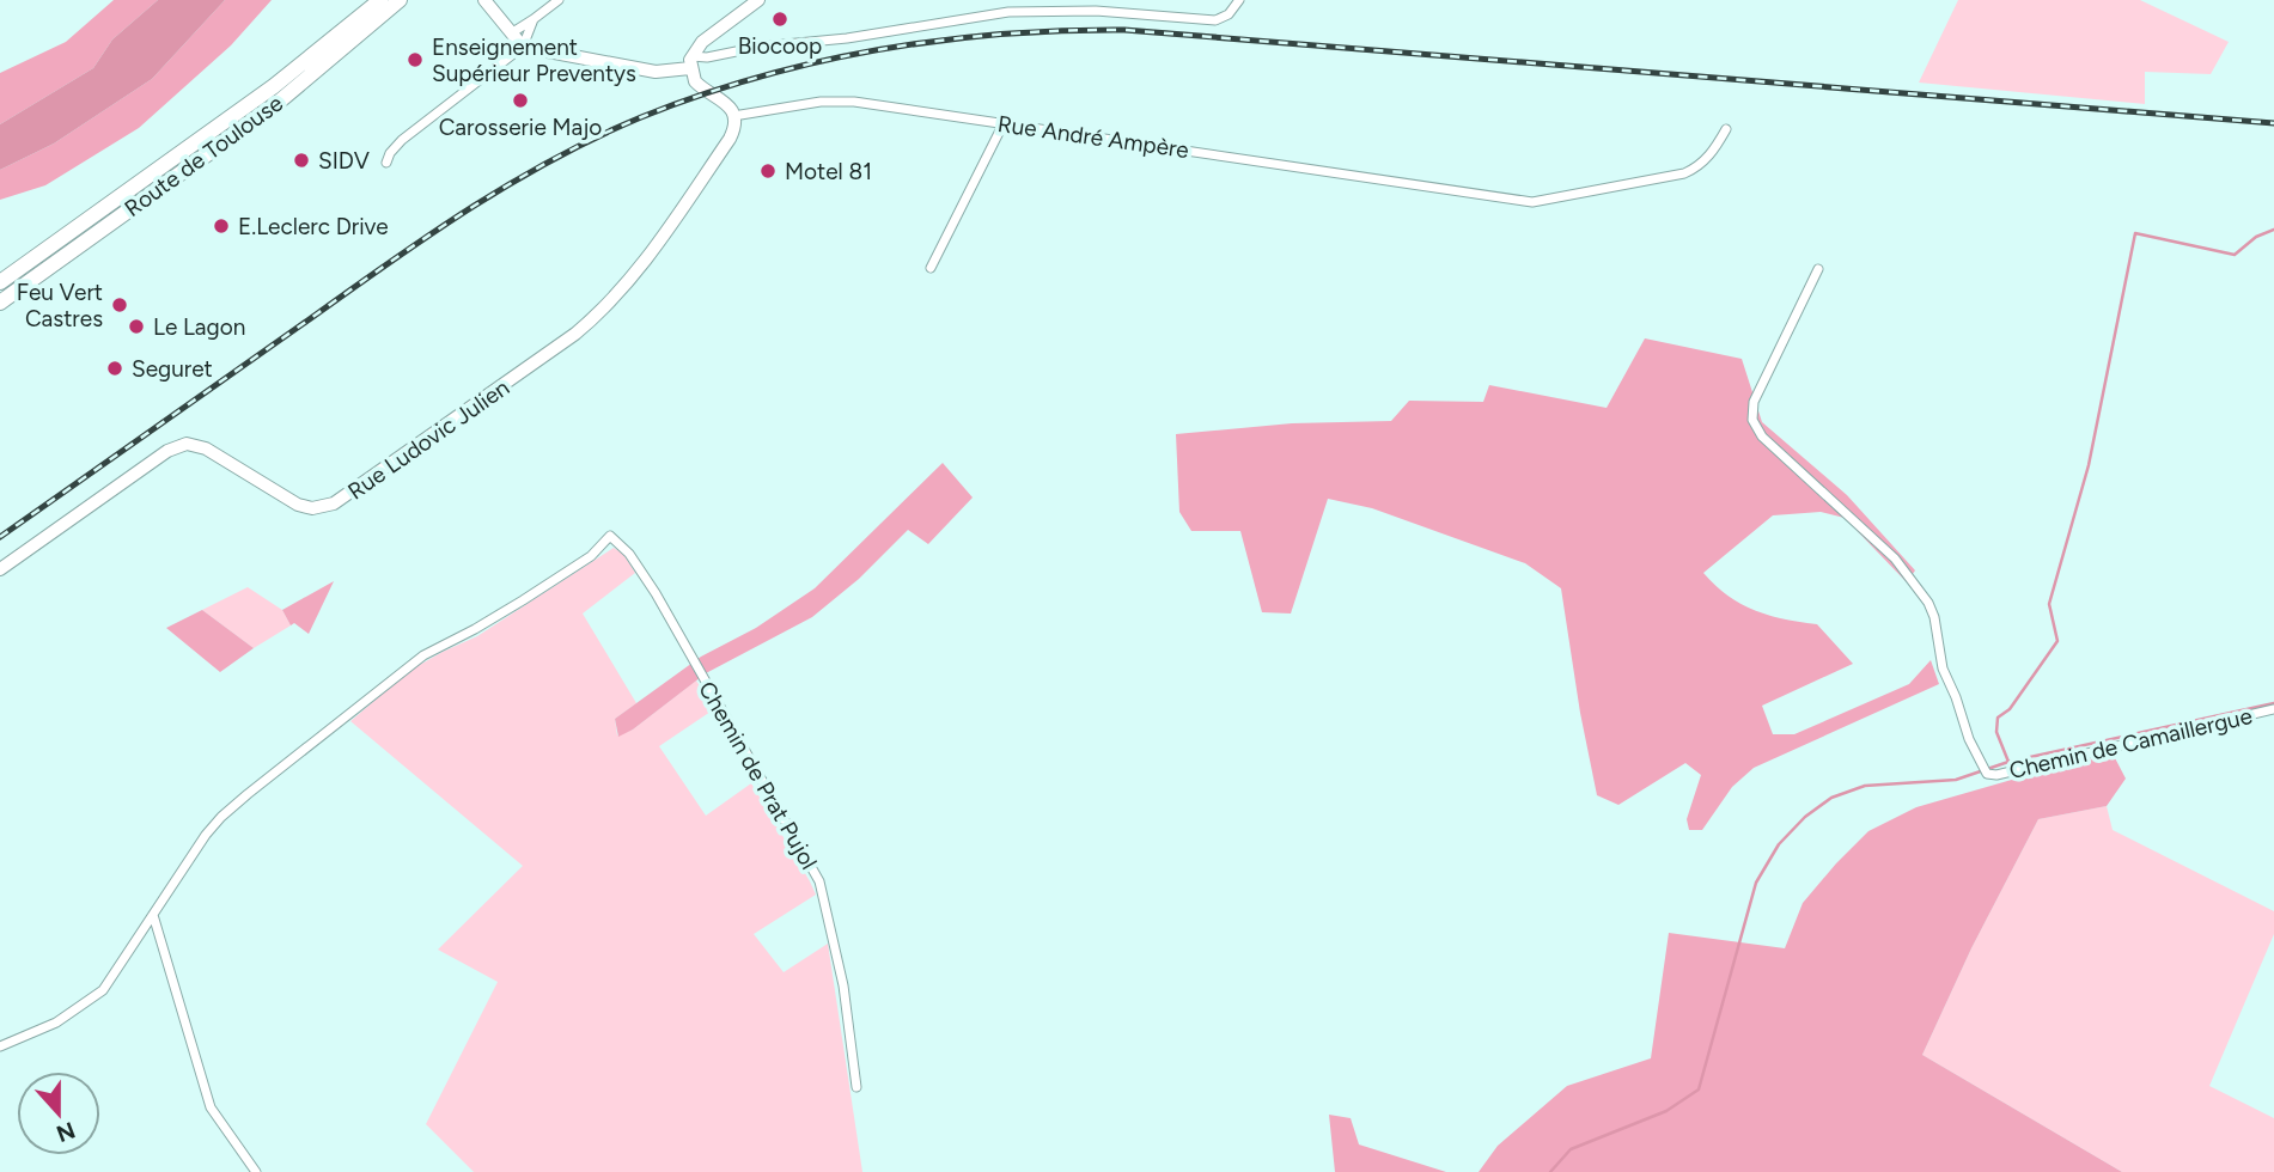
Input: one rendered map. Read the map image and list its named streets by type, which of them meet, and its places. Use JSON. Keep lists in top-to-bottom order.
{
  "streets": {
    "main road": ["Route de Toulouse", "Rue Ludovic Julien"],
    "street": ["Rue André Ampère", "Chemin de Camaillergue", "Chemin de Prat Pujol"]
  },
  "crossings": [
    ["Rue André Ampère", "Rue Ludovic Julien"]
  ],
  "places": [
    "Biocoop",
    "Enseignement Supérieur Preventys",
    "Carosserie Majo",
    "SIDV",
    "Motel 81",
    "E.Leclerc Drive",
    "Feu Vert Castres",
    "Le Lagon",
    "Seguret"
  ],
  "north": "bottom"
}
